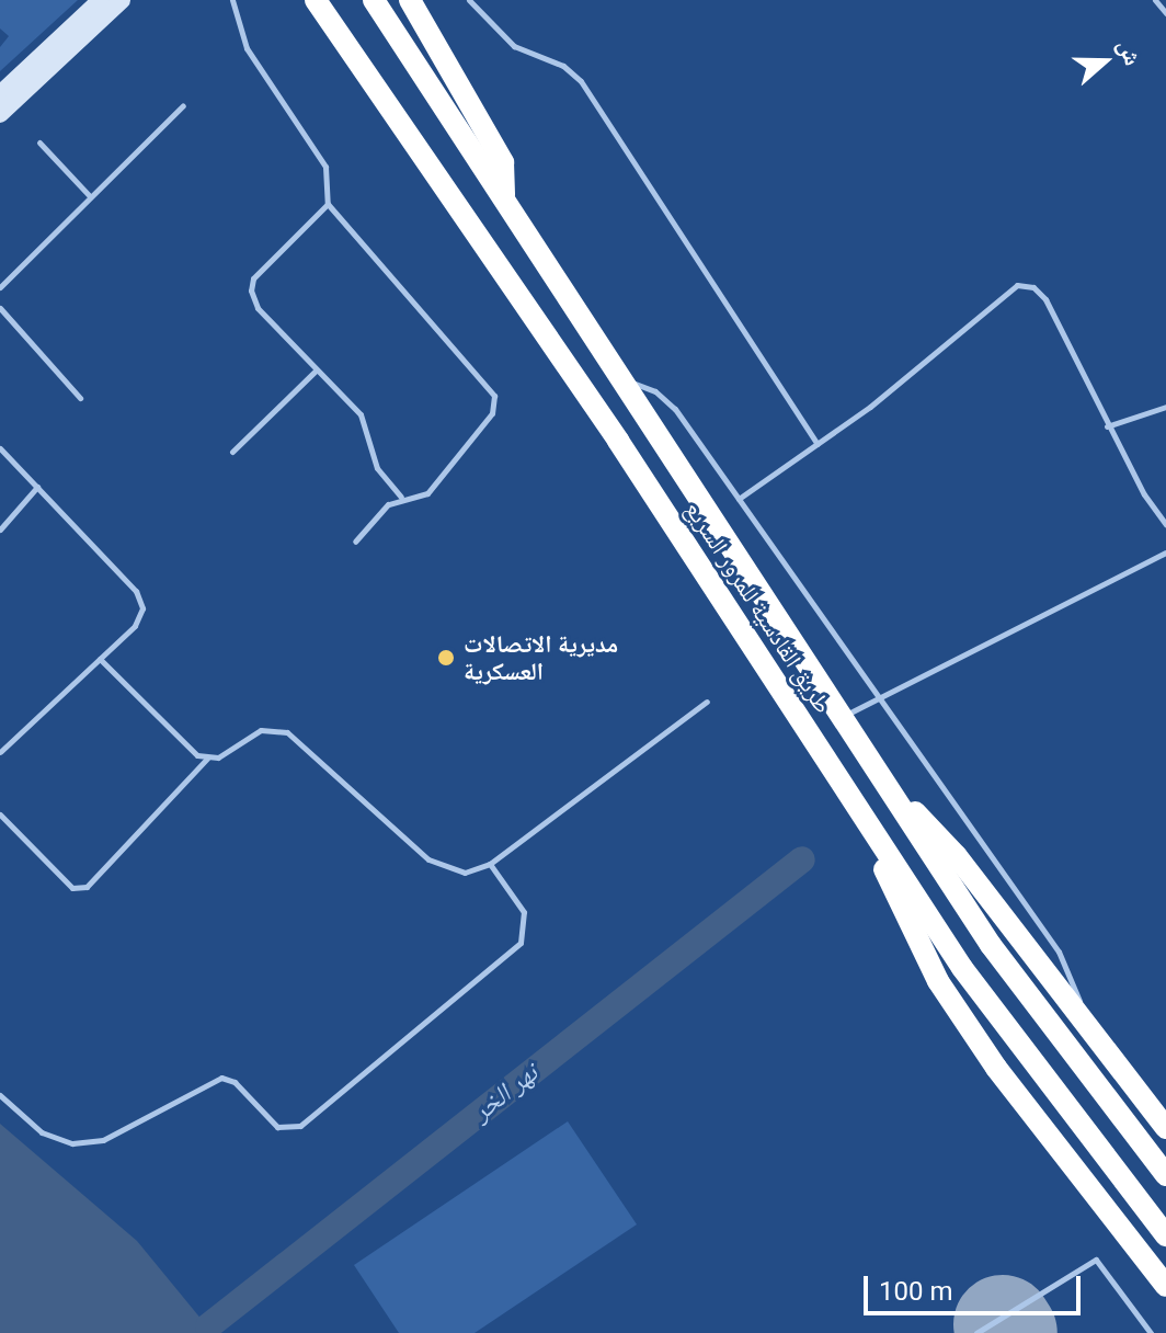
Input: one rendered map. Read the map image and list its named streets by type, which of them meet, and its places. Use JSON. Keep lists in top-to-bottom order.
{
  "streets": {
    "highway": ["طريق القادسية للمرور السريع"]
  },
  "water": ["نهر الخر"],
  "places": ["مديرية الاتصالات العسكرية"],
  "scale_bar": "100 m",
  "north": "right"
}
